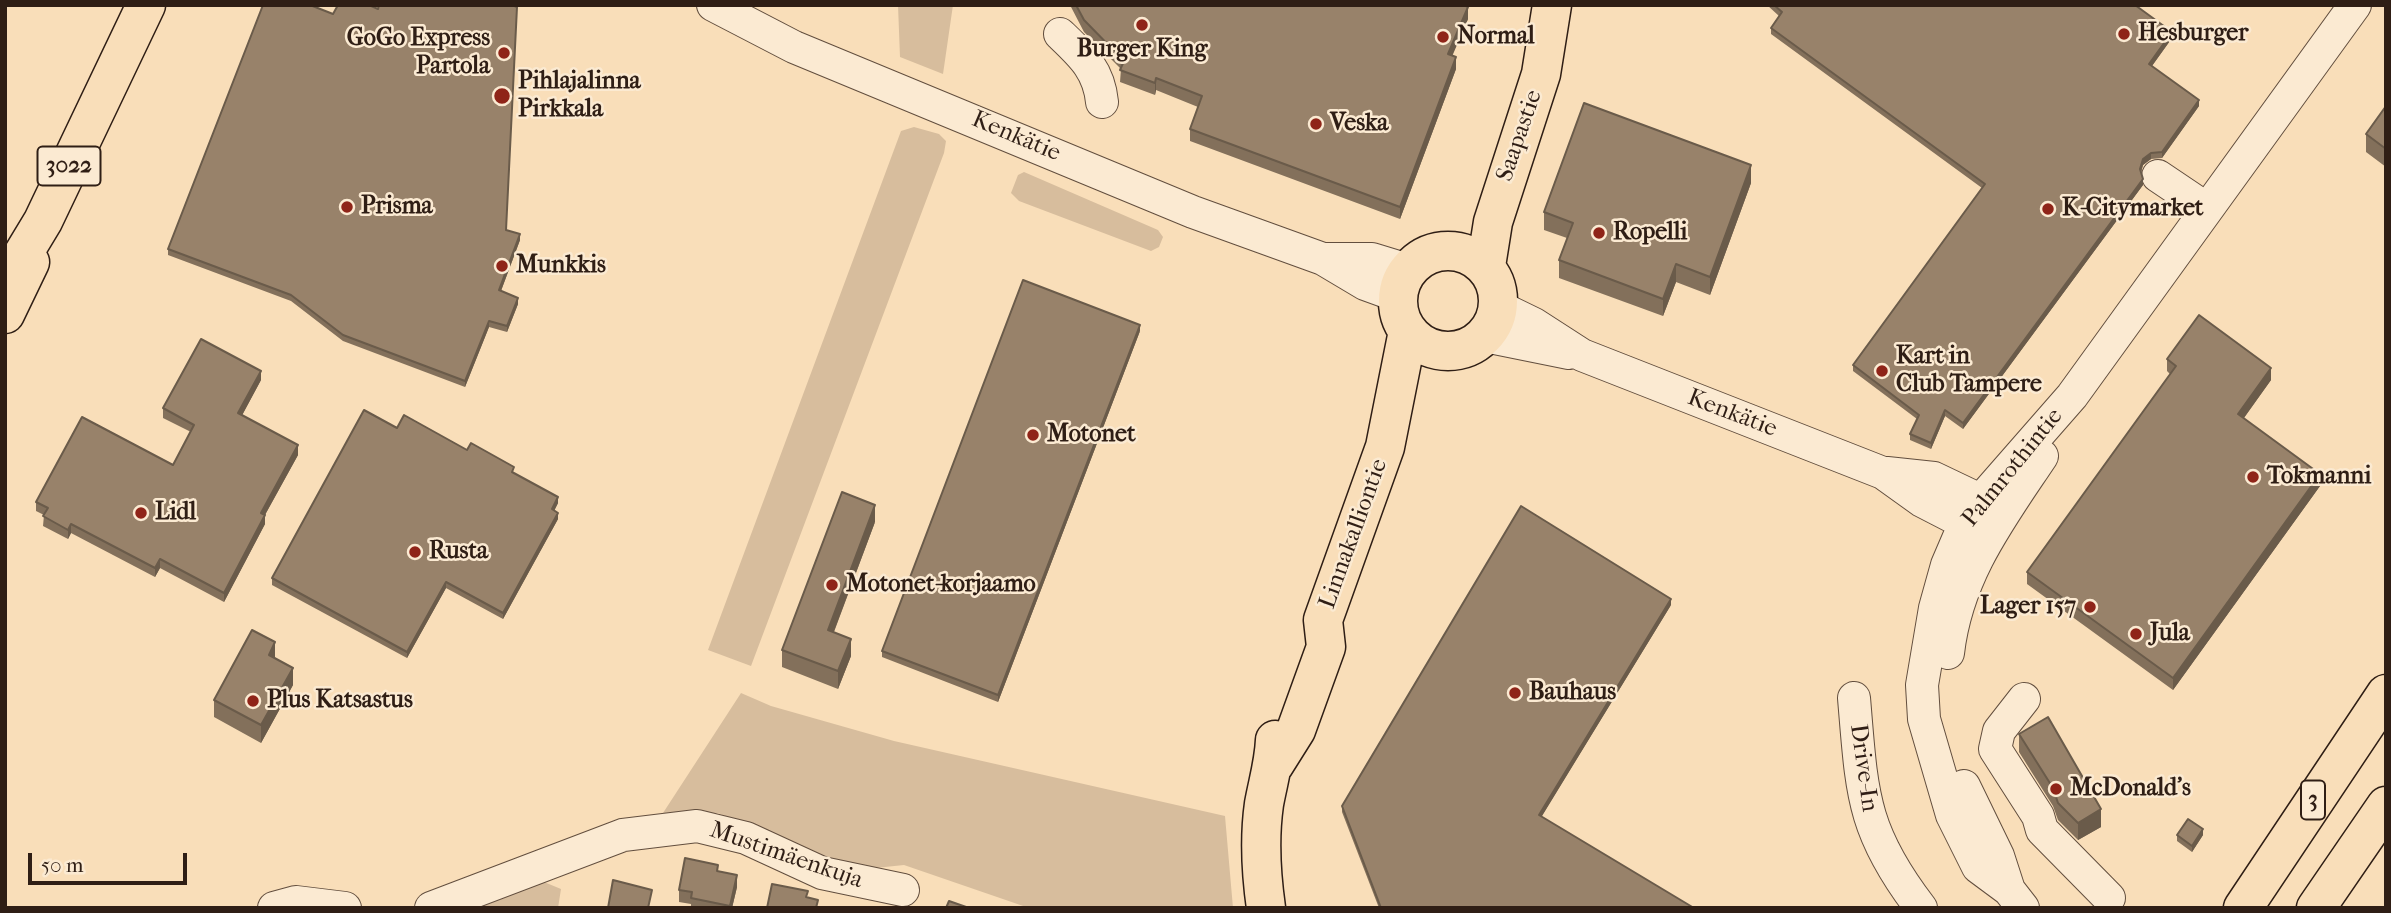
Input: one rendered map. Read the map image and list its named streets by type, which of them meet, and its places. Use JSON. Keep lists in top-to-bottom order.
{
  "streets": {
    "main road": [
      "Saapastie",
      "3022",
      "Linnakalliontie",
      "3"
    ],
    "street": [
      "Kenkätie",
      "Palmrothintie",
      "Drive-In",
      "Mustimäenkuja"
    ]
  },
  "crossings": [
    ["Saapastie", "Kenkätie"],
    ["Saapastie", "Linnakalliontie"],
    ["Kenkätie", "Palmrothintie"],
    ["Kenkätie", "Linnakalliontie"]
  ],
  "places": [
    "Burger King",
    "Hesburger",
    "Normal",
    "GoGo Express Partola",
    "Pihlajalinna Pirkkala",
    "Veska",
    "Prisma",
    "K-Citymarket",
    "Ropelli",
    "Munkkis",
    "Kart in Club Tampere",
    "Motonet",
    "Tokmanni",
    "Lidl",
    "Rusta",
    "Motonet-korjaamo",
    "Lager 157",
    "Jula",
    "Bauhaus",
    "Plus Katsastus",
    "McDonald's"
  ],
  "scale_bar": "50 m"
}
